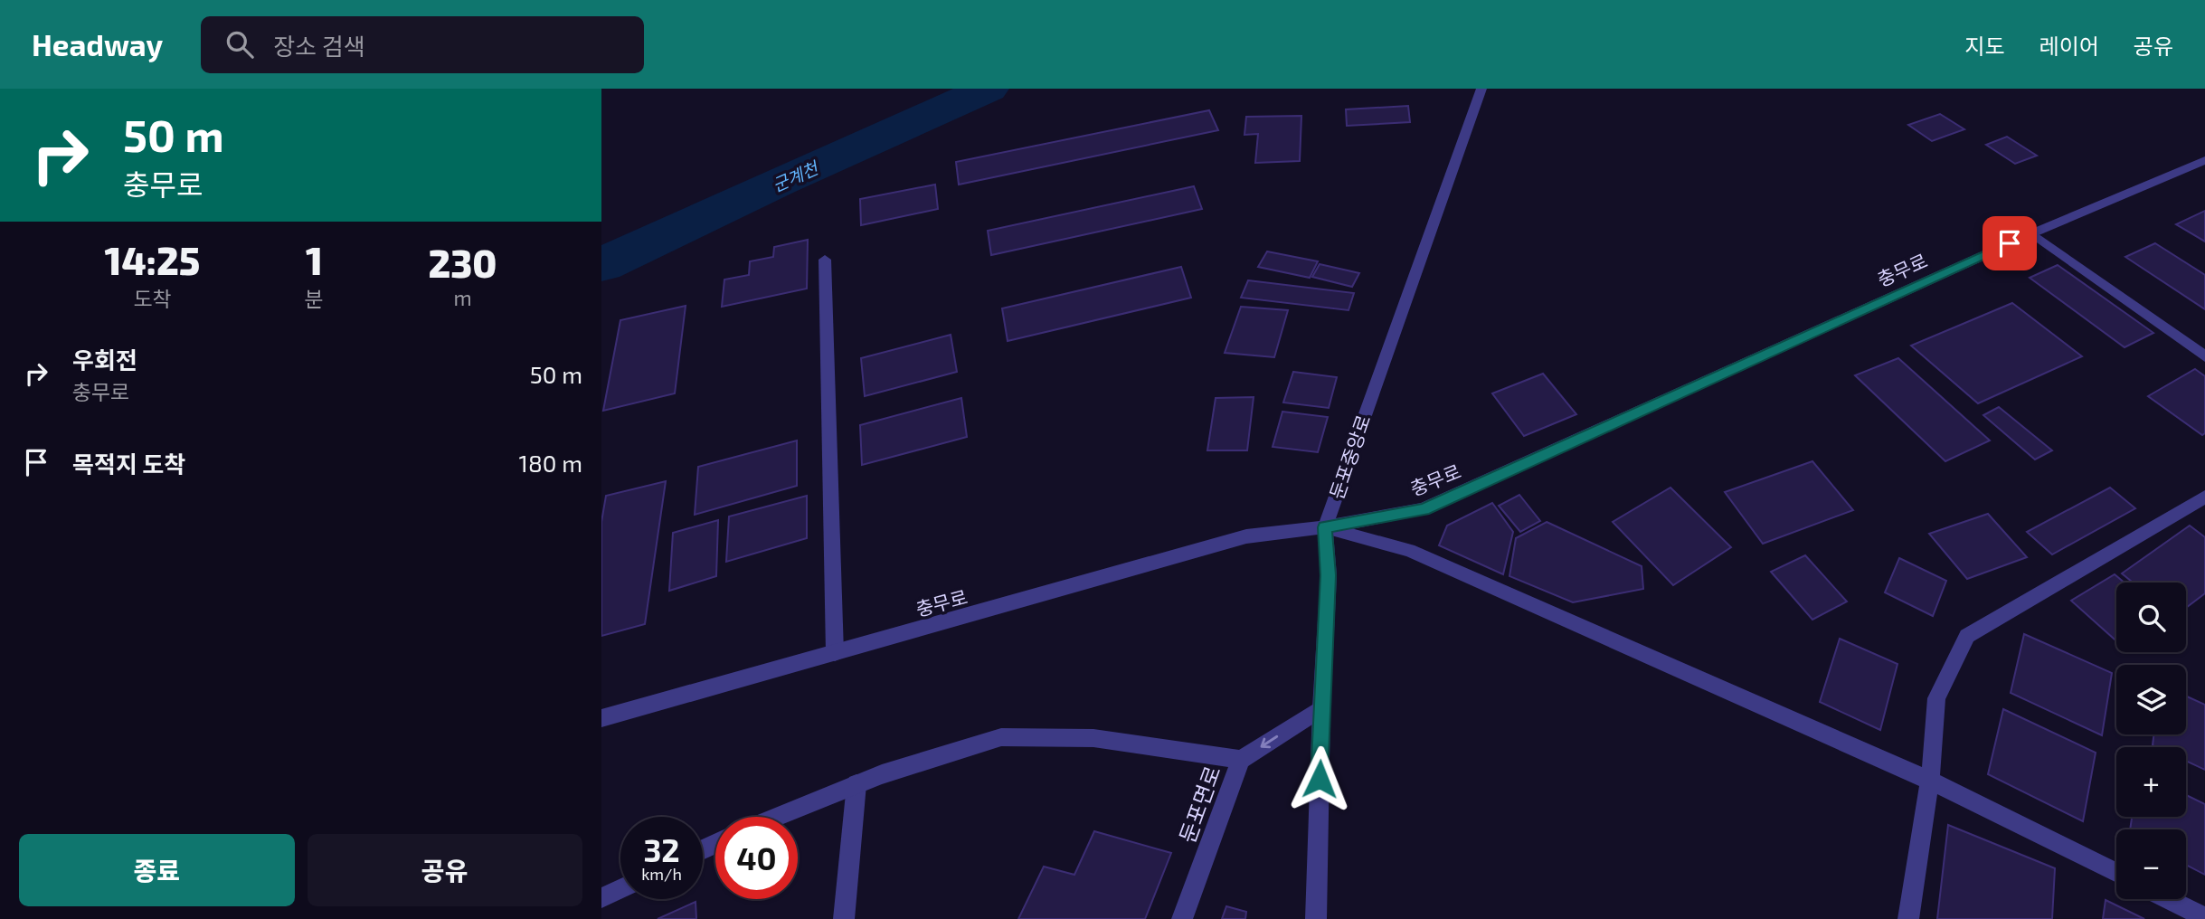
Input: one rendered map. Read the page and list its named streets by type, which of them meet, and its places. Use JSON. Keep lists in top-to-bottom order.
{
  "streets": {
    "street": ["충무로", "둔포중앙로", "둔포면로"]
  },
  "crossings": [
    ["충무로", "둔포중앙로"],
    ["둔포중앙로", "둔포면로"]
  ],
  "one_way": ["둔포면로"],
  "water": ["군계천"],
  "page": {
    "header": "Headway",
    "search": "장소 검색",
    "nav": ["지도", "레이어", "공유"],
    "turn": ["50 m", "충무로"],
    "eta": [
      "14:25",
      "도착",
      "1",
      "분",
      "230",
      "m"
    ],
    "list": [
      {
        "name": "우회전",
        "note": "충무로",
        "value": "50 m"
      },
      {
        "name": "목적지 도착",
        "value": "180 m"
      }
    ],
    "map_buttons": ["+", "−"],
    "speed": "32 km/h",
    "limit": "40",
    "buttons": ["종료", "공유"]
  }
}
